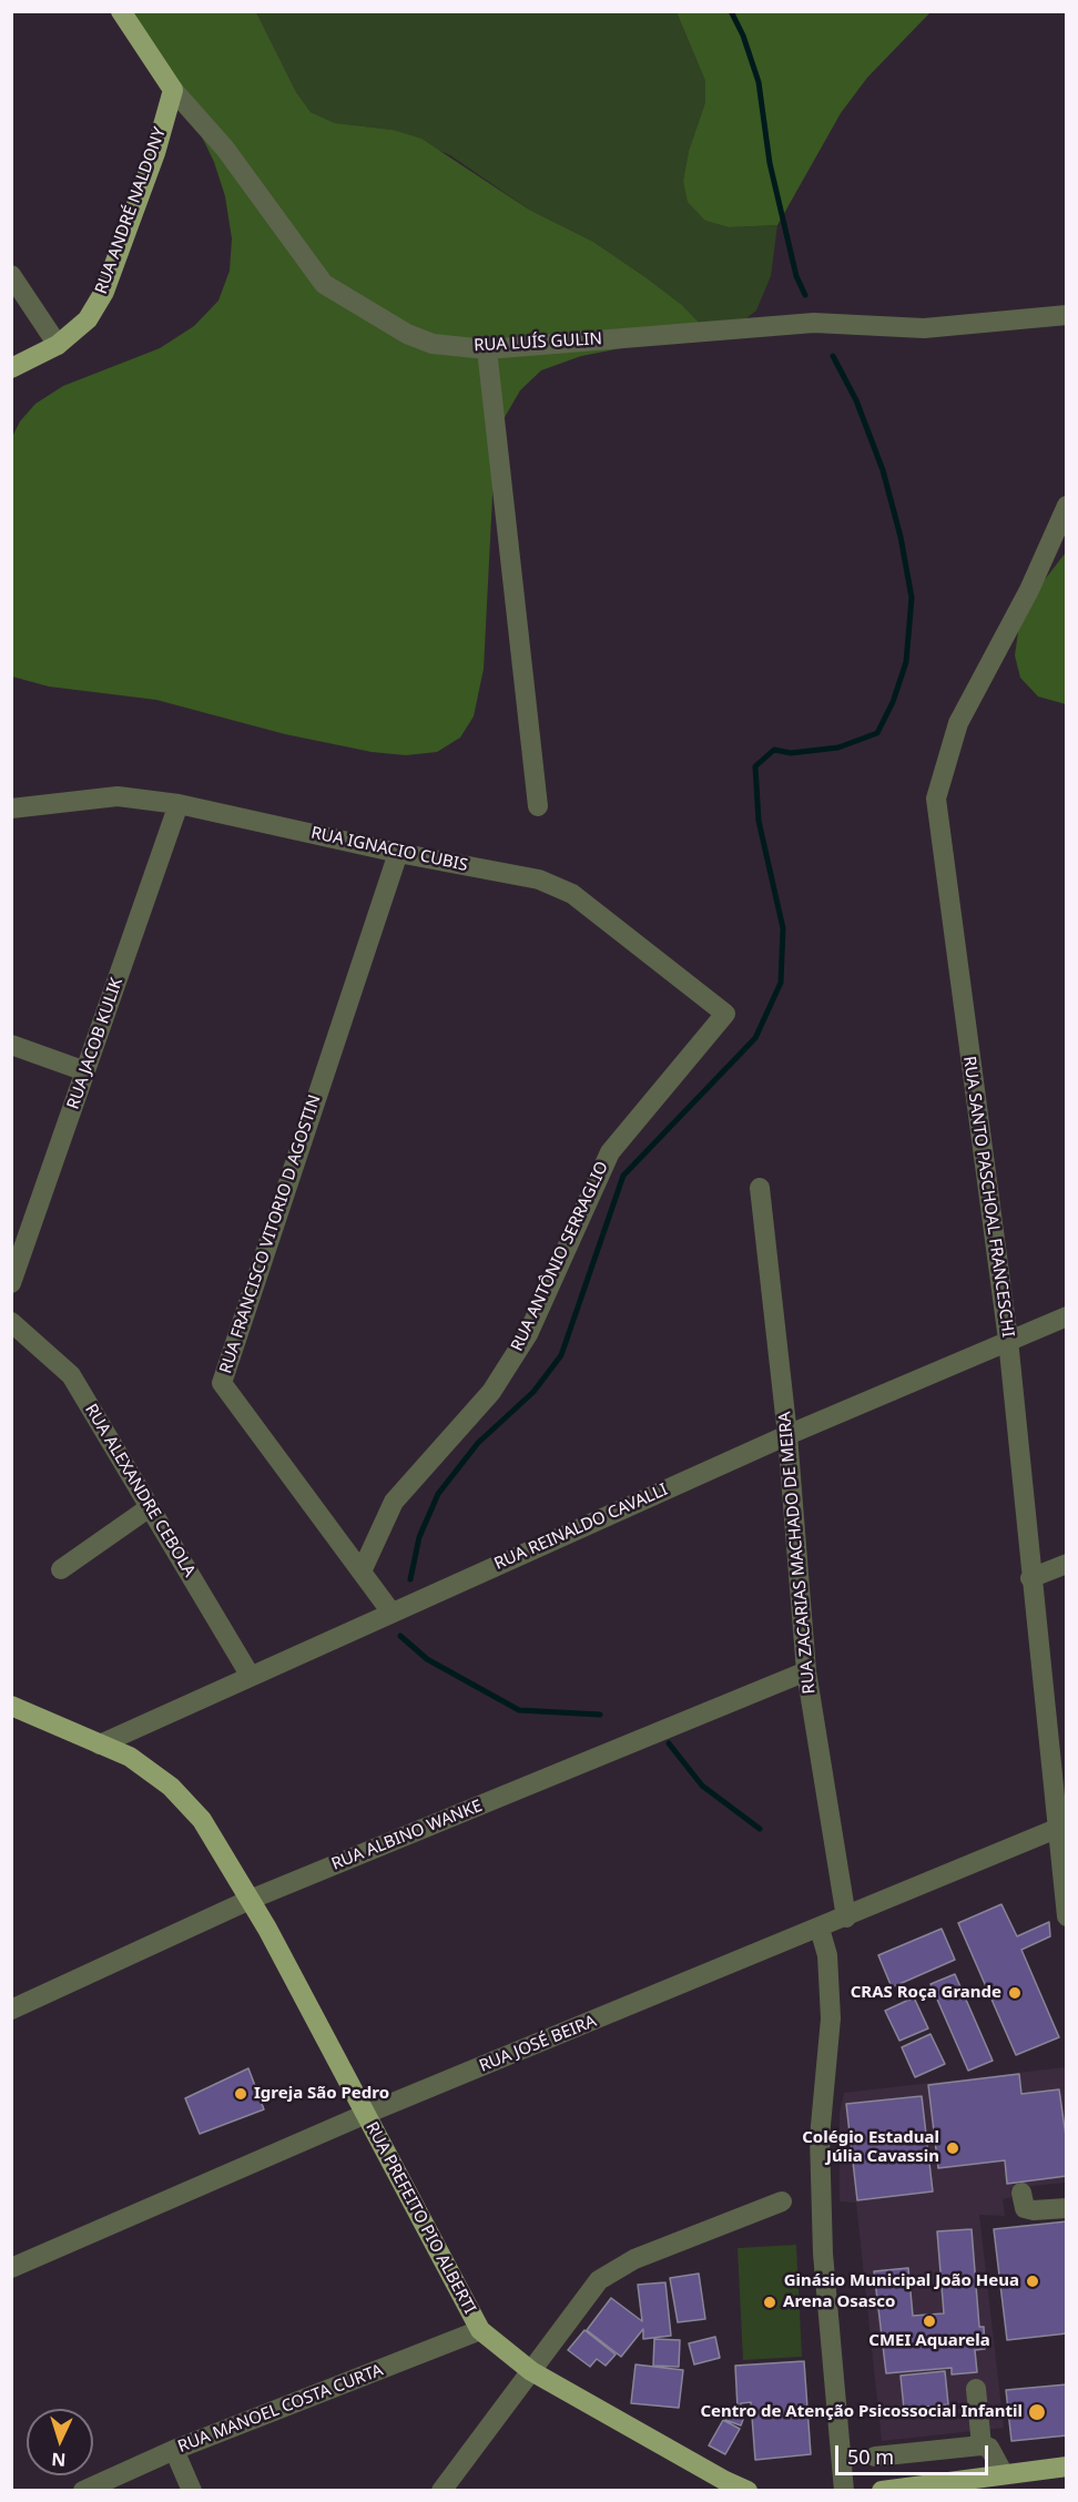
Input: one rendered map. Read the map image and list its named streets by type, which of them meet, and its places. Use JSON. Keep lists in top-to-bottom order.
{
  "streets": {
    "main road": ["RUA ANDRÉ NALDONY", "RUA LUÍS GULIN", "RUA PREFEITO PIO ALBERTI"],
    "street": [
      "RUA IGNACIO CUBIS",
      "RUA JACOB KULIK",
      "RUA SANTO PASCHOAL FRANCESCHI",
      "RUA FRANCISCO VITORIO D AGOSTIN",
      "RUA ANTÔNIO SERRAGLIO",
      "RUA ALEXANDRE CEBOLA",
      "RUA REINALDO CAVALLI",
      "RUA ZACARIAS MACHADO DE MEIRA",
      "RUA ALBINO WANKE",
      "RUA JOSÉ BEIRA",
      "RUA MANOEL COSTA CURTA"
    ]
  },
  "crossings": [
    ["RUA ANDRÉ NALDONY", "RUA LUÍS GULIN"],
    ["RUA IGNACIO CUBIS", "RUA JACOB KULIK"],
    ["RUA IGNACIO CUBIS", "RUA FRANCISCO VITORIO D AGOSTIN"],
    ["RUA IGNACIO CUBIS", "RUA ANTÔNIO SERRAGLIO"],
    ["RUA SANTO PASCHOAL FRANCESCHI", "RUA REINALDO CAVALLI"],
    ["RUA SANTO PASCHOAL FRANCESCHI", "RUA JOSÉ BEIRA"],
    ["RUA FRANCISCO VITORIO D AGOSTIN", "RUA ANTÔNIO SERRAGLIO"],
    ["RUA FRANCISCO VITORIO D AGOSTIN", "RUA REINALDO CAVALLI"],
    ["RUA ALEXANDRE CEBOLA", "RUA REINALDO CAVALLI"],
    ["RUA REINALDO CAVALLI", "RUA ZACARIAS MACHADO DE MEIRA"],
    ["RUA REINALDO CAVALLI", "RUA PREFEITO PIO ALBERTI"],
    ["RUA ZACARIAS MACHADO DE MEIRA", "RUA ALBINO WANKE"],
    ["RUA ZACARIAS MACHADO DE MEIRA", "RUA JOSÉ BEIRA"],
    ["RUA ALBINO WANKE", "RUA PREFEITO PIO ALBERTI"],
    ["RUA JOSÉ BEIRA", "RUA PREFEITO PIO ALBERTI"],
    ["RUA PREFEITO PIO ALBERTI", "RUA MANOEL COSTA CURTA"]
  ],
  "places": [
    "CRAS Roça Grande",
    "Igreja São Pedro",
    "Colégio Estadual Júlia Cavassin",
    "Ginásio Municipal João Heua",
    "Arena Osasco",
    "CMEI Aquarela",
    "Centro de Atenção Psicossocial Infantil"
  ],
  "scale_bar": "50 m",
  "north": "bottom"
}
